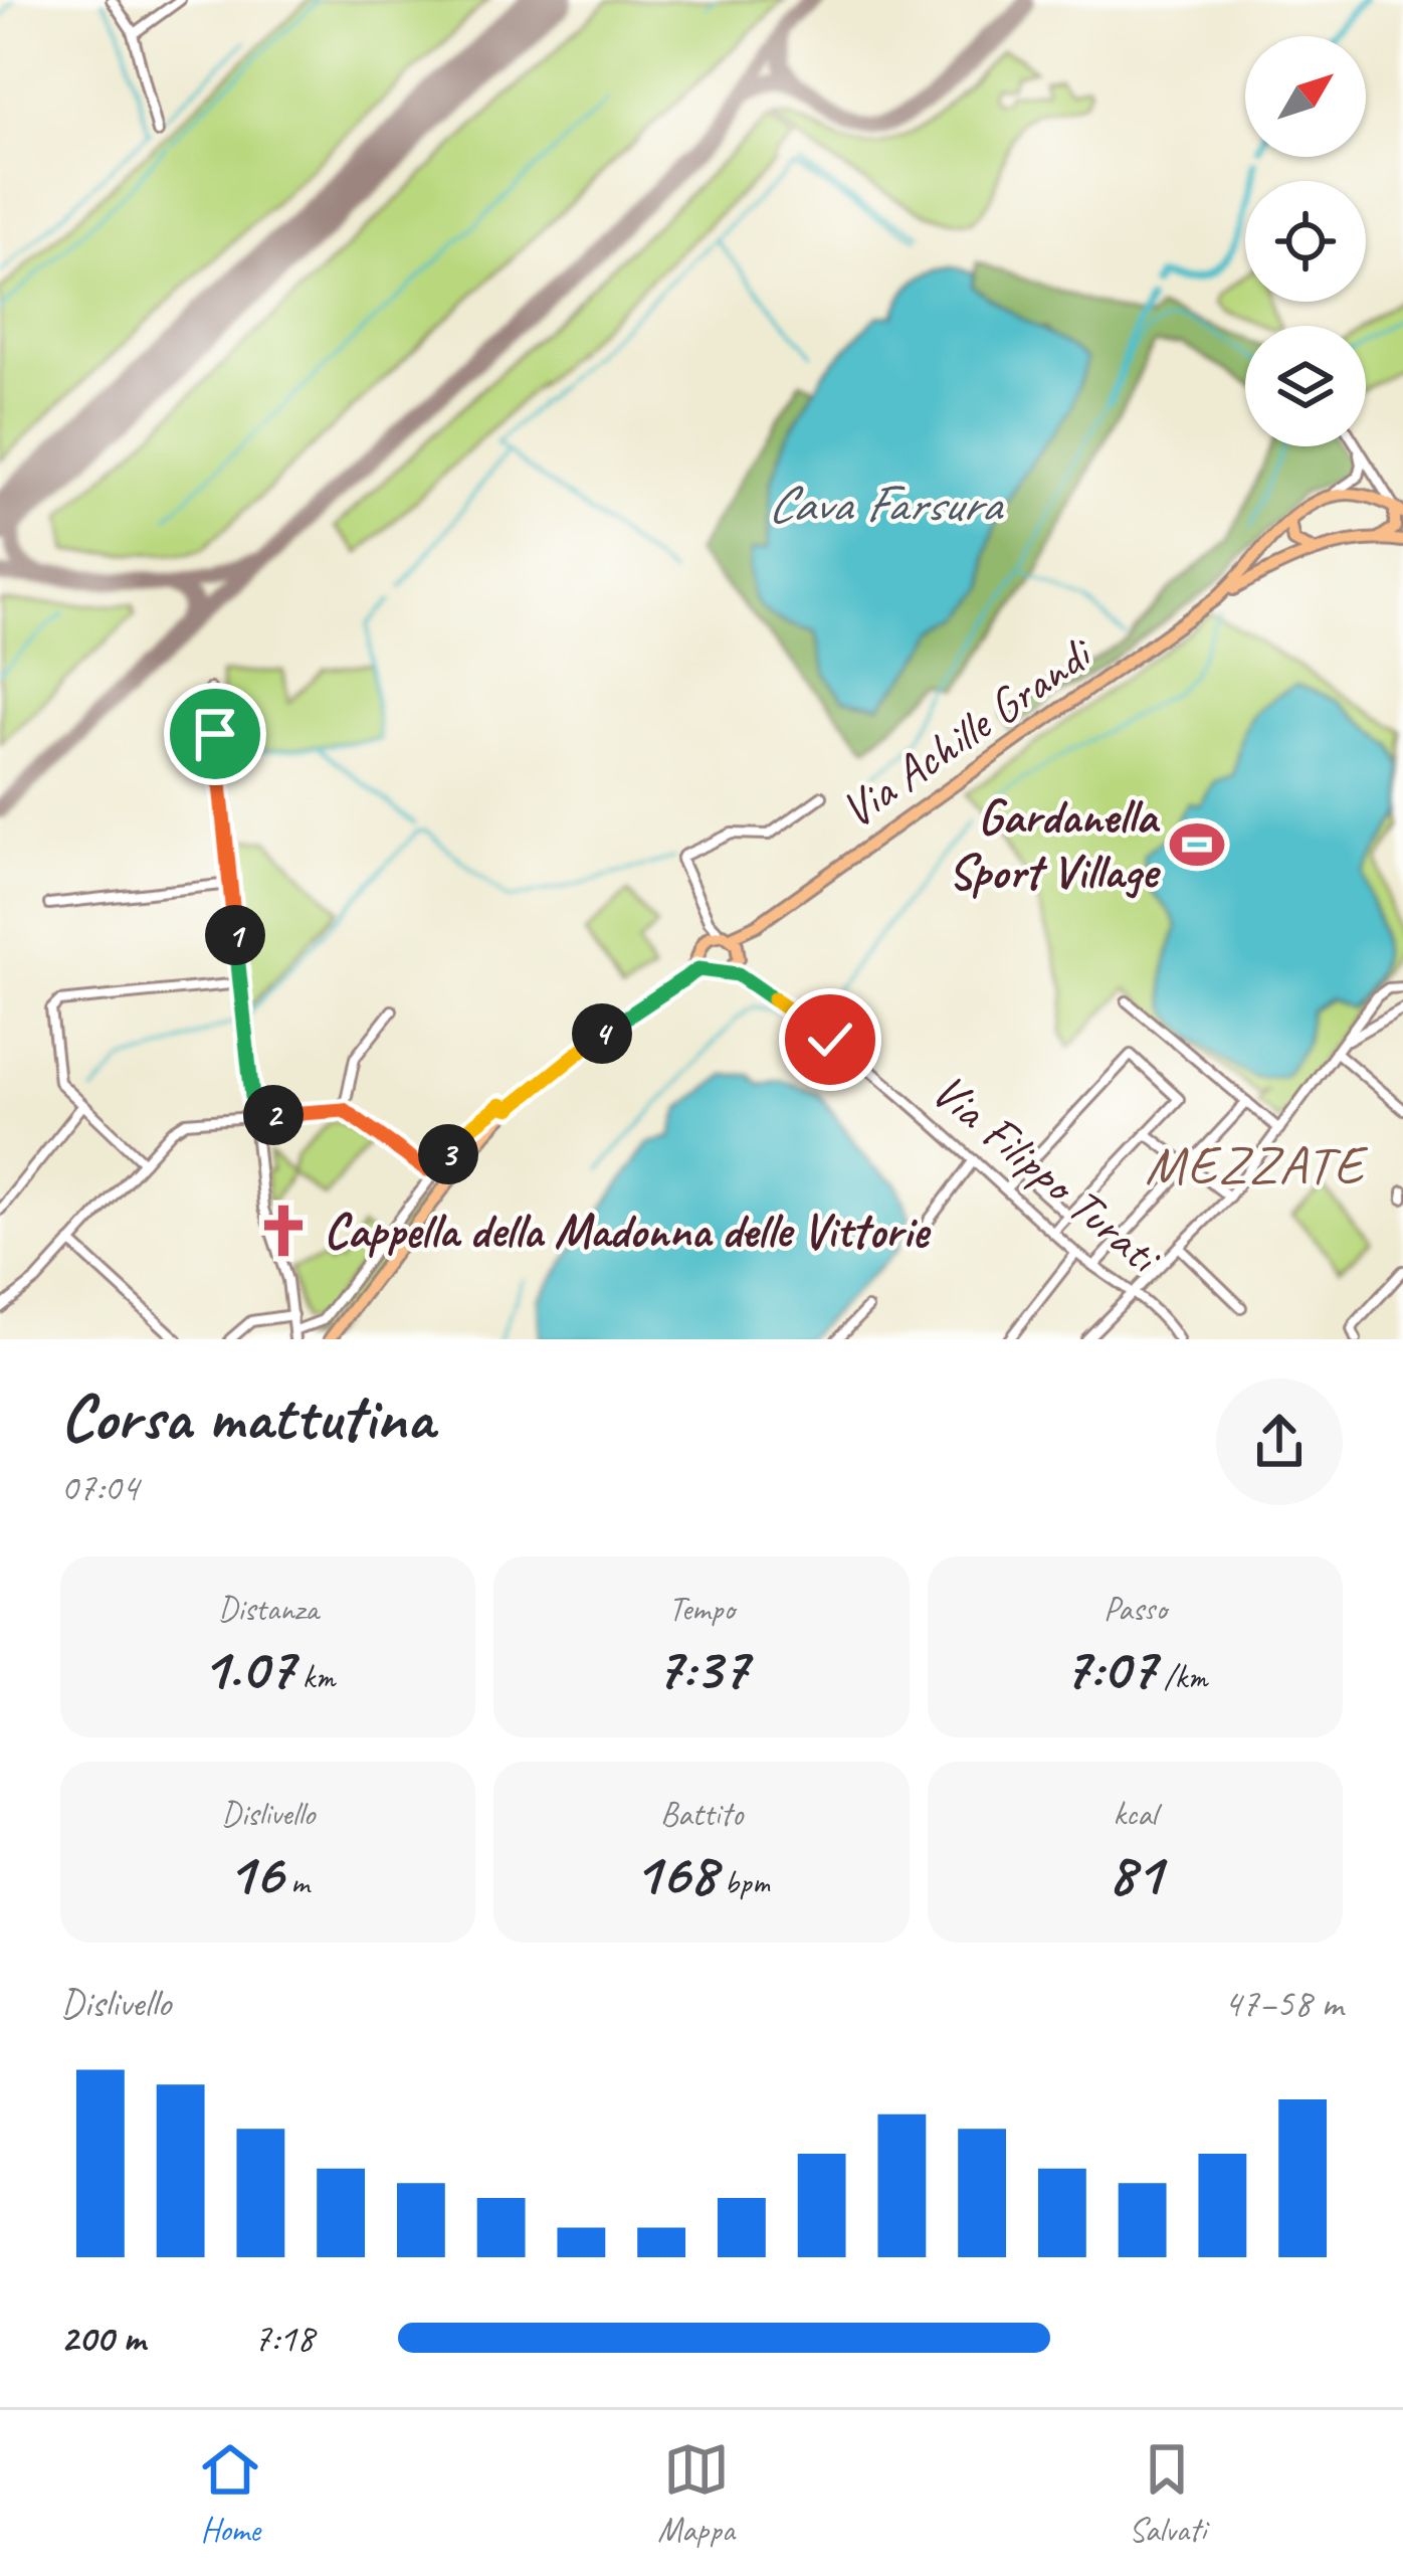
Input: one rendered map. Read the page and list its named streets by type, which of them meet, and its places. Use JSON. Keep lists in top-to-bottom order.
{
  "streets": {
    "main road": ["Via Achille Grandi"],
    "street": ["Via Filippo Turati"]
  },
  "crossings": [
    ["Via Achille Grandi", "Via Filippo Turati"]
  ],
  "districts": ["MEZZATE"],
  "water": ["Cava Farsura"],
  "places": {
    "sports": ["Gardanella Sport Village"],
    "church": ["Cappella della Madonna delle Vittorie"]
  },
  "north": "top right",
  "page": {
    "pins": [
      "1",
      "4",
      "2",
      "3"
    ],
    "heading": ["Corsa mattutina", "07:04"],
    "stats": [
      ["Distanza", "1.07 km"],
      ["Tempo", "7:37"],
      ["Passo", "7:07 /km"],
      ["Dislivello", "16 m"],
      ["Battito", "168 bpm"],
      ["kcal", "81"]
    ],
    "chart": ["Dislivello", "47–58 m"],
    "list": [
      {
        "name": "200 m",
        "note": "7:18"
      }
    ],
    "tabs": ["Home", "Mappa", "Salvati"]
  }
}
